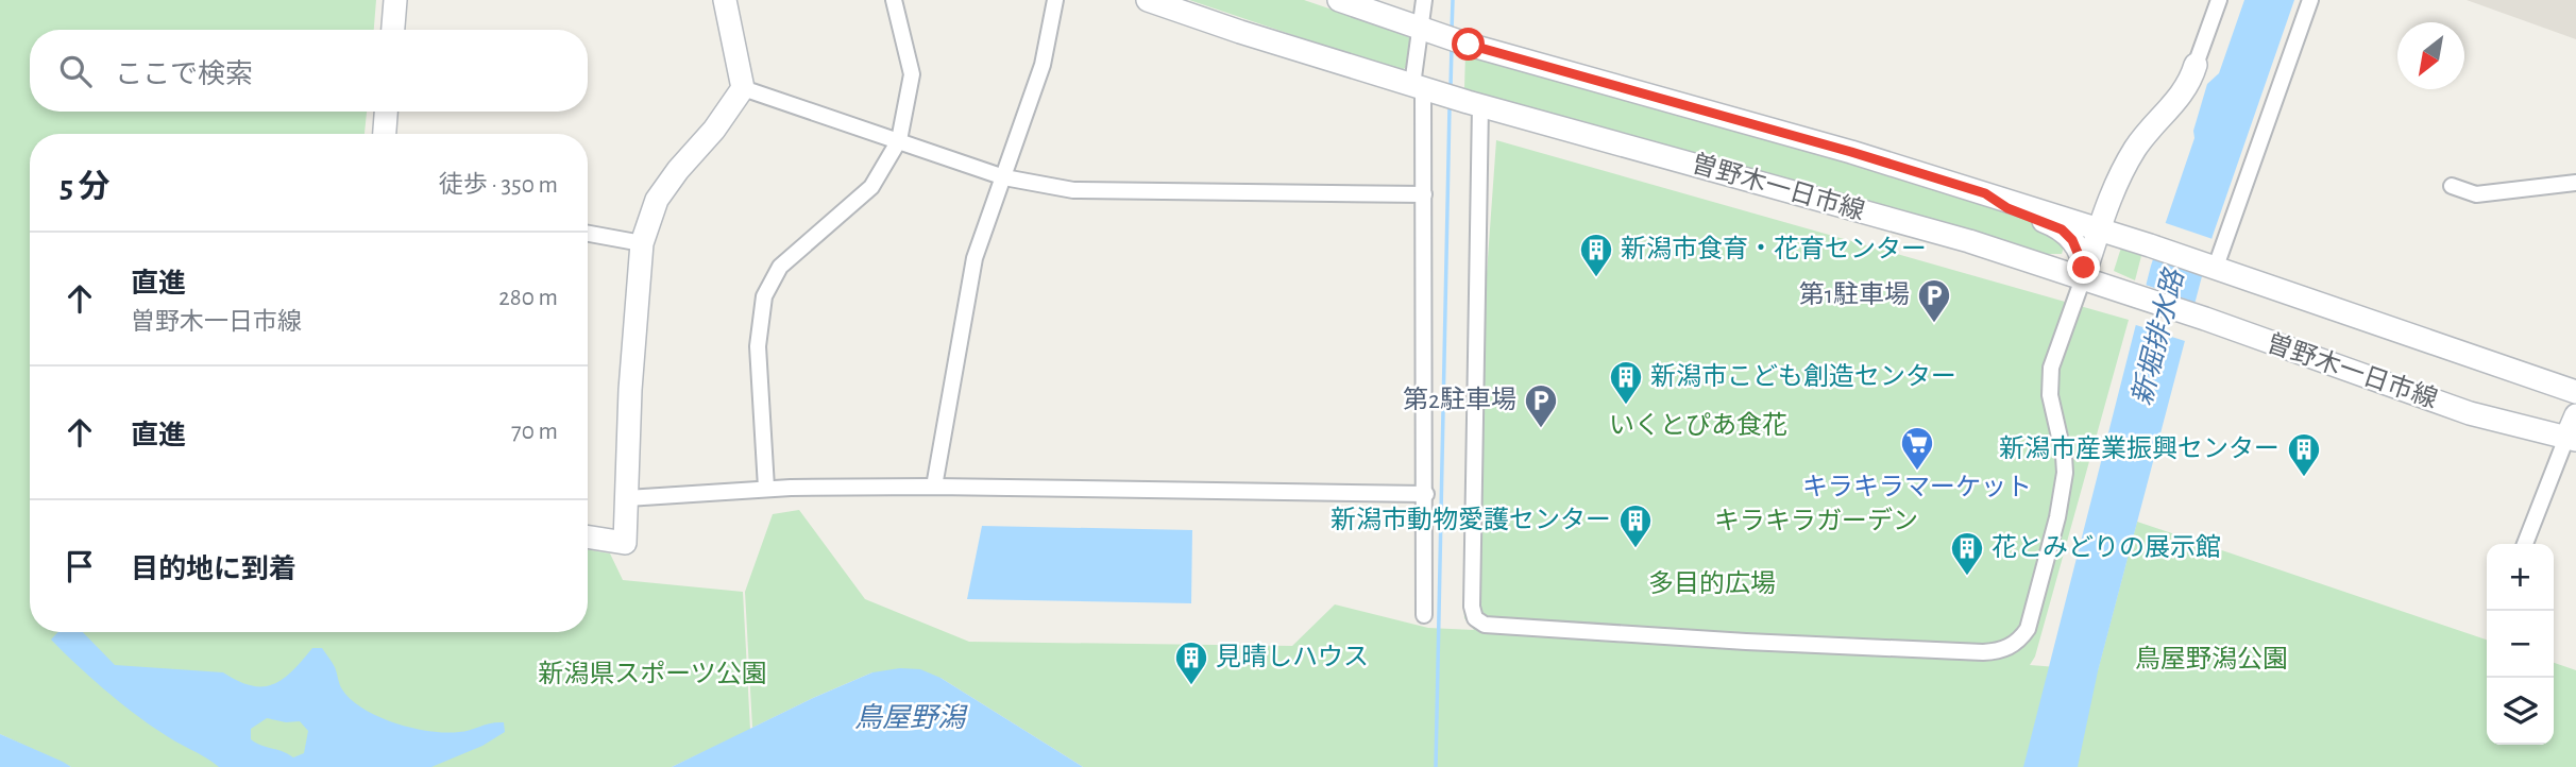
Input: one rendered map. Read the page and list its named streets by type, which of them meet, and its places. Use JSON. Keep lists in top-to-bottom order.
{
  "streets": {
    "main road": ["曽野木一日市線"]
  },
  "water": ["新堀排水路", "鳥屋野潟"],
  "parks": [
    "いくとぴあ食花",
    "キラキラガーデン",
    "多目的広場",
    "鳥屋野潟公園",
    "新潟県スポーツ公園"
  ],
  "places": {
    "building": [
      "新潟市食育・花育センター",
      "新潟市こども創造センター",
      "新潟市産業振興センター",
      "新潟市動物愛護センター",
      "花とみどりの展示館",
      "見晴しハウス"
    ],
    "parking": ["第1駐車場", "第2駐車場"],
    "supermarket": ["キラキラマーケット"]
  },
  "north": "bottom left",
  "page": {
    "search": "ここで検索",
    "heading": ["5 分", "徒歩 · 350 m"],
    "list": [
      ["直進", "曽野木一日市線", "280 m"],
      ["直進", "70 m"],
      "目的地に到着"
    ],
    "map_buttons": ["+", "−"]
  }
}
